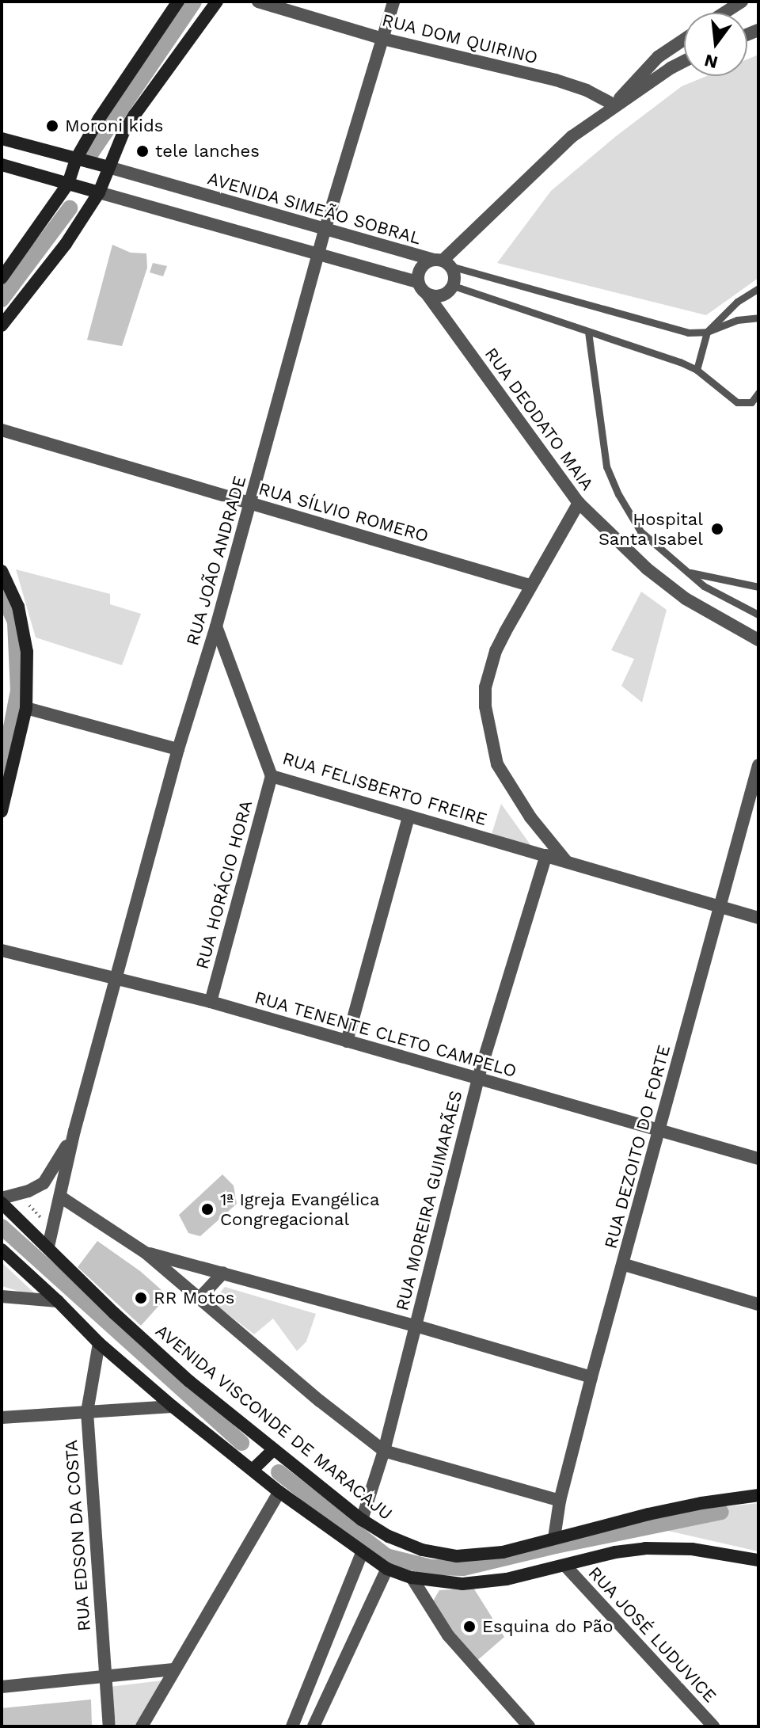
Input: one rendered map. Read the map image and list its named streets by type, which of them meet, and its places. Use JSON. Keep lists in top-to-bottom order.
{
  "streets": {
    "main road": ["AVENIDA SIMEÃO SOBRAL", "AVENIDA VISCONDE DE MARACAJU"],
    "street": [
      "RUA DOM QUIRINO",
      "RUA DEODATO MAIA",
      "RUA SÍLVIO ROMERO",
      "RUA JOÃO ANDRADE",
      "RUA FELISBERTO FREIRE",
      "RUA HORÁCIO HORA",
      "RUA TENENTE CLETO CAMPELO",
      "RUA DEZOITO DO FORTE",
      "RUA MOREIRA GUIMARÃES",
      "RUA EDSON DA COSTA",
      "RUA JOSÉ LUDUVICE"
    ]
  },
  "crossings": [
    ["RUA DOM QUIRINO", "RUA JOÃO ANDRADE"],
    ["AVENIDA SIMEÃO SOBRAL", "RUA DEODATO MAIA"],
    ["AVENIDA SIMEÃO SOBRAL", "RUA JOÃO ANDRADE"],
    ["RUA SÍLVIO ROMERO", "RUA JOÃO ANDRADE"],
    ["RUA JOÃO ANDRADE", "RUA FELISBERTO FREIRE"],
    ["RUA JOÃO ANDRADE", "RUA TENENTE CLETO CAMPELO"],
    ["RUA JOÃO ANDRADE", "AVENIDA VISCONDE DE MARACAJU"],
    ["RUA FELISBERTO FREIRE", "RUA HORÁCIO HORA"],
    ["RUA FELISBERTO FREIRE", "RUA DEZOITO DO FORTE"],
    ["RUA FELISBERTO FREIRE", "RUA MOREIRA GUIMARÃES"],
    ["RUA HORÁCIO HORA", "RUA TENENTE CLETO CAMPELO"],
    ["RUA TENENTE CLETO CAMPELO", "RUA DEZOITO DO FORTE"],
    ["RUA TENENTE CLETO CAMPELO", "RUA MOREIRA GUIMARÃES"],
    ["RUA DEZOITO DO FORTE", "AVENIDA VISCONDE DE MARACAJU"],
    ["RUA MOREIRA GUIMARÃES", "AVENIDA VISCONDE DE MARACAJU"]
  ],
  "places": [
    "Moroni kids",
    "tele lanches",
    "Hospital Santa Isabel",
    "1ª Igreja Evangélica Congregacional",
    "RR Motos",
    "Esquina do Pão"
  ],
  "north": "bottom"
}
